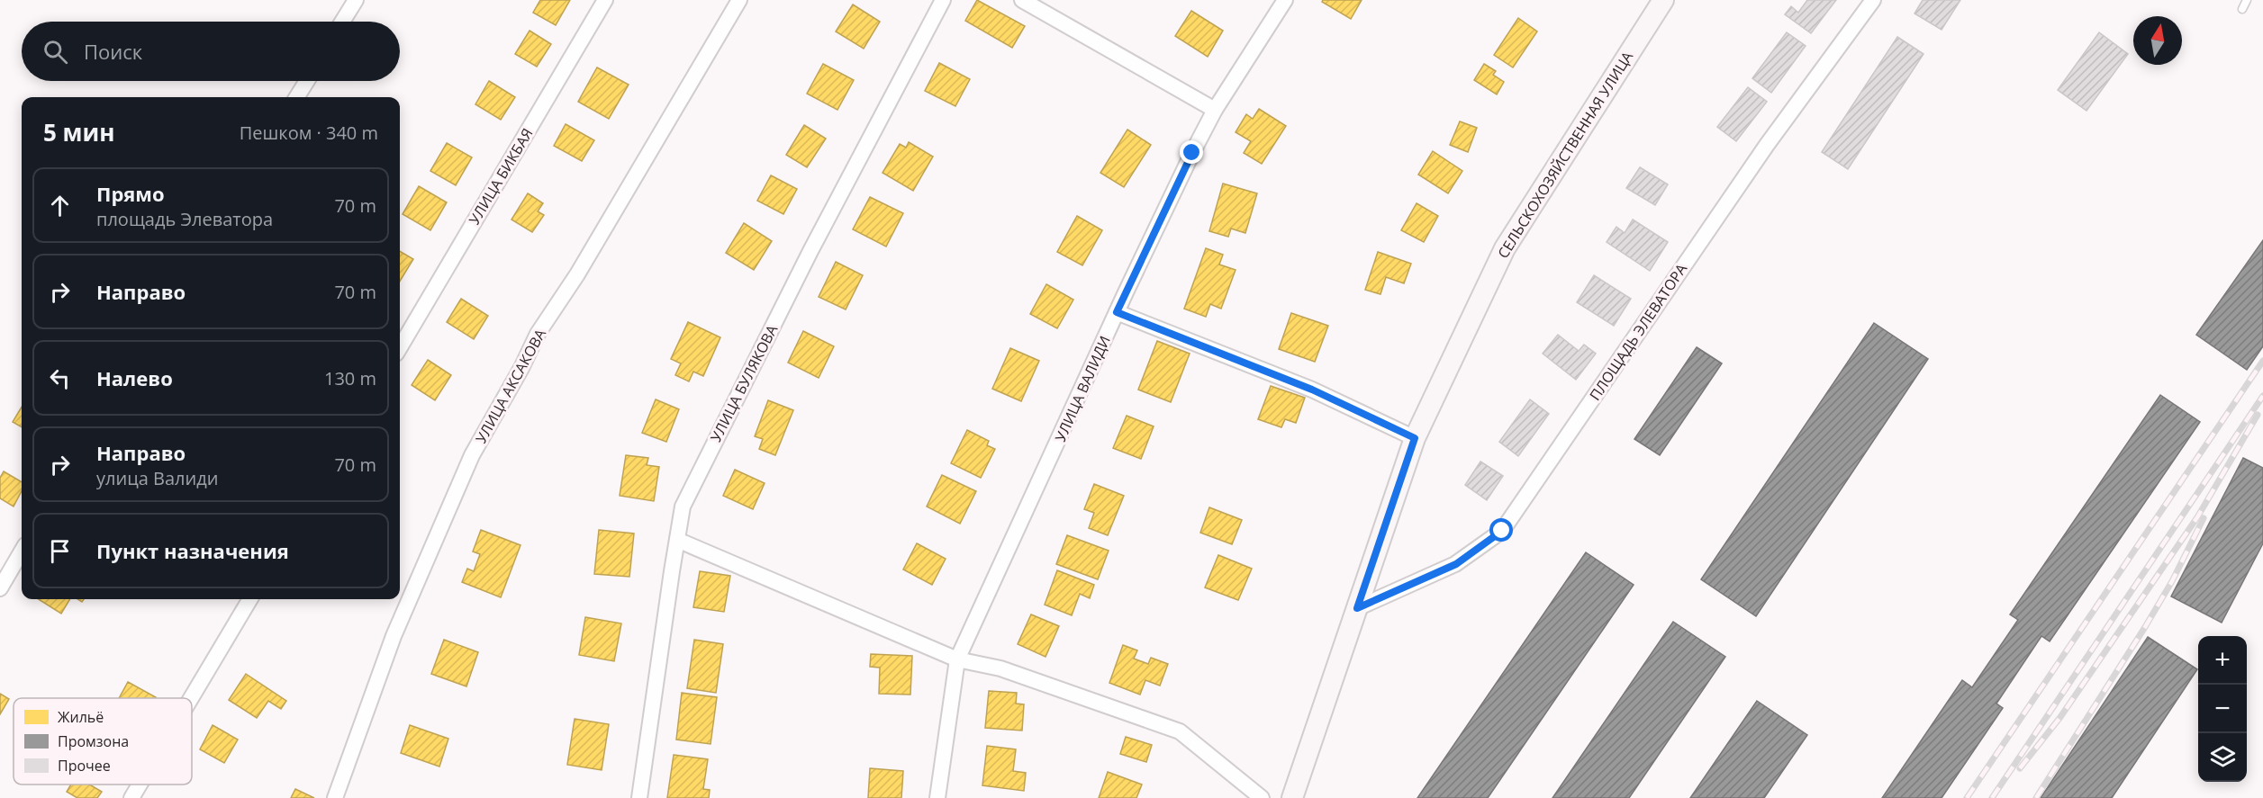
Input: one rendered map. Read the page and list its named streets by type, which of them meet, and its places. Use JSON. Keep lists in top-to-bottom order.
{
  "streets": {
    "main road": ["СЕЛЬСКОХОЗЯЙСТВЕННАЯ УЛИЦА"],
    "street": [
      "УЛИЦА БИКБАЯ",
      "ПЛОЩАДЬ ЭЛЕВАТОРА",
      "УЛИЦА БУЛЯКОВА",
      "УЛИЦА АКСАКОВА",
      "УЛИЦА ВАЛИДИ"
    ]
  },
  "crossings": [
    ["СЕЛЬСКОХОЗЯЙСТВЕННАЯ УЛИЦА", "ПЛОЩАДЬ ЭЛЕВАТОРА"]
  ],
  "legend": ["Жильё", "Промзона", "Прочее"],
  "north": "top",
  "page": {
    "search": "Поиск",
    "heading": ["5 мин", "Пешком · 340 m"],
    "list": [
      ["Прямо", "площадь Элеватора", "70 m"],
      ["Направо", "70 m"],
      ["Налево", "130 m"],
      ["Направо", "улица Валиди", "70 m"],
      "Пункт назначения"
    ],
    "map_buttons": ["+", "−"]
  }
}
